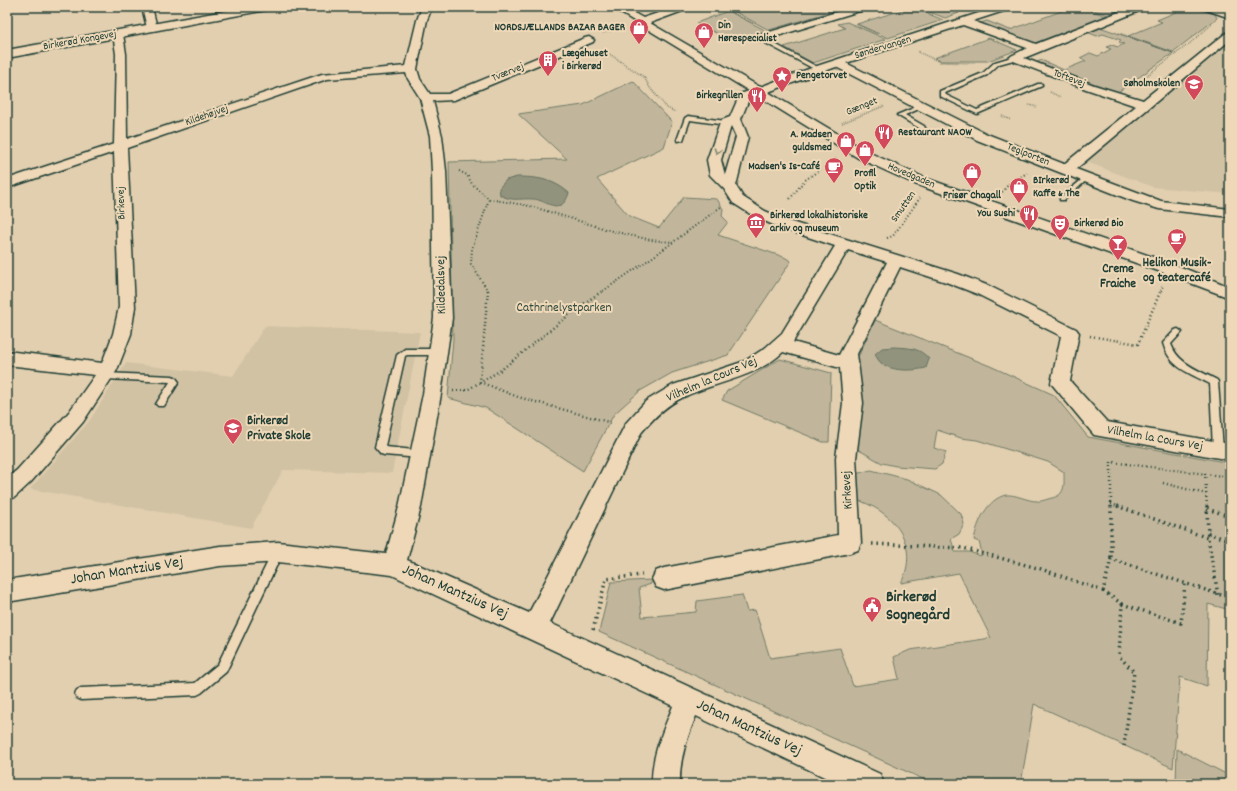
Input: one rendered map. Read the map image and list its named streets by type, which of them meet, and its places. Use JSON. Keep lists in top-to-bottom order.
{
  "streets": {
    "main road": ["Birkerød Kongevej"],
    "street": [
      "Søndervangen",
      "Tværvej",
      "Toftevej",
      "Kildehøjvej",
      "Teglporten",
      "Hovedgaden",
      "Birkevej",
      "Kildedalsvej",
      "Vilhelm la Cours Vej",
      "Kirkevej",
      "Johan Mantzius Vej"
    ],
    "path": ["Gænget", "Smutten"]
  },
  "crossings": [
    ["Birkerød Kongevej", "Birkevej"],
    ["Søndervangen", "Teglporten"],
    ["Søndervangen", "Hovedgaden"],
    ["Tværvej", "Kildedalsvej"],
    ["Gænget", "Teglporten"],
    ["Gænget", "Hovedgaden"],
    ["Kildehøjvej", "Birkevej"],
    ["Kildehøjvej", "Kildedalsvej"],
    ["Hovedgaden", "Smutten"],
    ["Kildedalsvej", "Johan Mantzius Vej"],
    ["Vilhelm la Cours Vej", "Johan Mantzius Vej"]
  ],
  "parks": ["Cathrinelystparken"],
  "places": {
    "shop": [
      "NORDSJÆLLANDS BAZAR BAGER",
      "Din Hørespecialist",
      "A. Madsen guldsmed",
      "Profil Optik",
      "Frisør Chagall",
      "BIrkerød Kaffe & The"
    ],
    "building": ["Lægehuset i Birkerød"],
    "place": ["Pengetorvet"],
    "school or university": ["Søholmskolen", "Birkerød Private Skole"],
    "restaurant": ["Birkegrillen", "Restaurant NAOW", "You Sushi"],
    "cafe": ["Madsen's Is-Café", "Helikon Musik- og teatercafé"],
    "museum": ["Birkerød lokalhistoriske arkiv og museum"],
    "theatre": ["Birkerød Bio"],
    "bar": ["Creme Fraiche"],
    "public building": ["Birkerød Sognegård"]
  }
}
